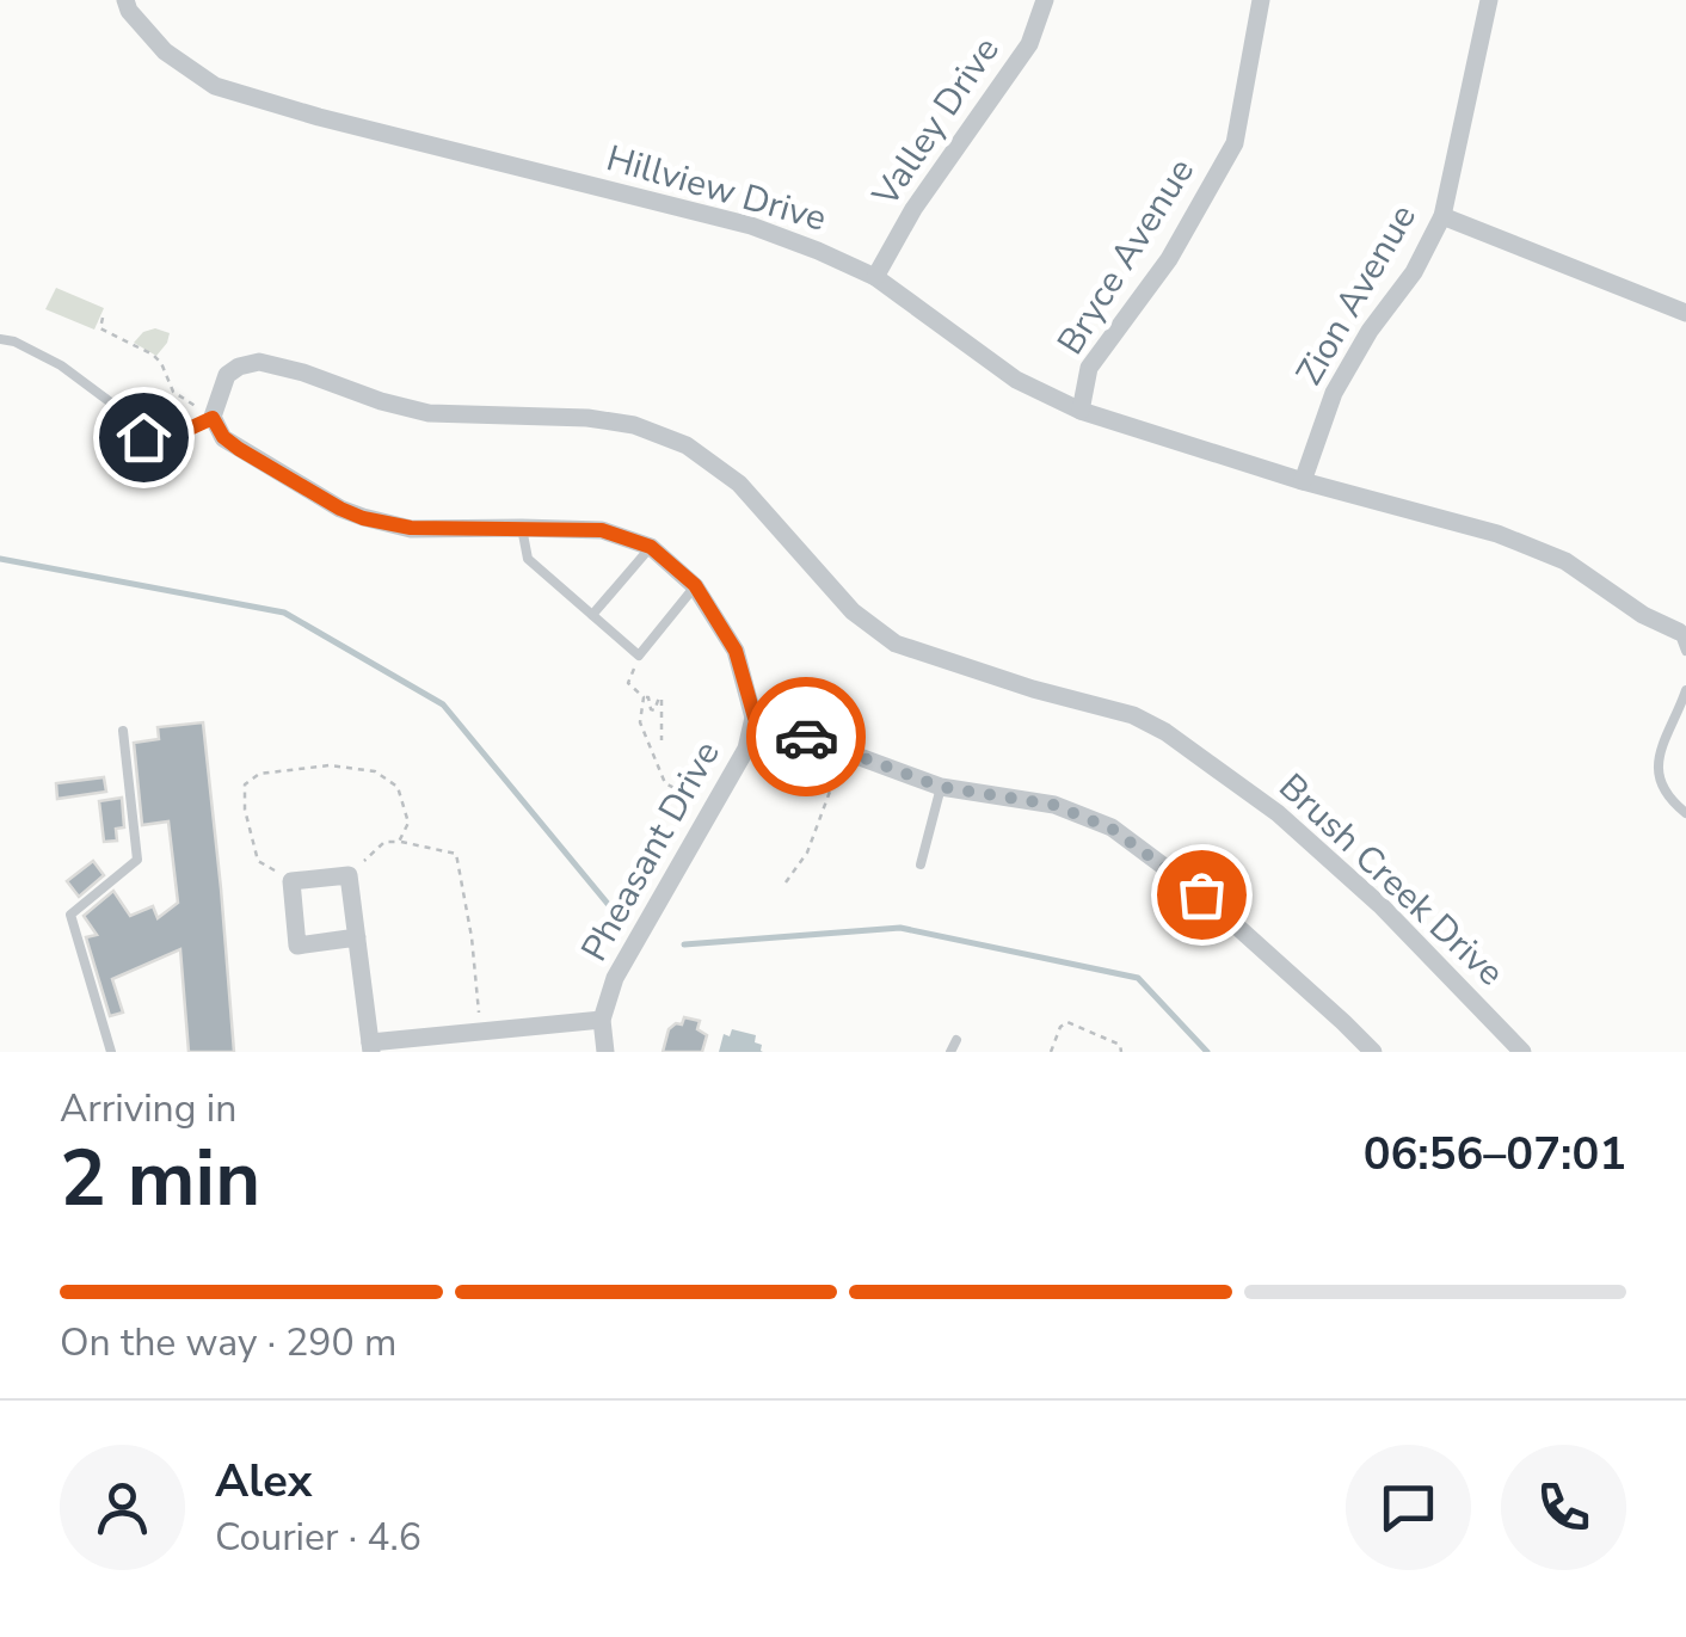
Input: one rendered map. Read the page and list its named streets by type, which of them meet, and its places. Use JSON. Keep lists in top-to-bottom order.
{
  "streets": {
    "street": [
      "Valley Drive",
      "Hillview Drive",
      "Bryce Avenue",
      "Zion Avenue",
      "Pheasant Drive",
      "Brush Creek Drive"
    ]
  },
  "crossings": [
    ["Valley Drive", "Hillview Drive"],
    ["Hillview Drive", "Bryce Avenue"],
    ["Hillview Drive", "Zion Avenue"],
    ["Pheasant Drive", "Brush Creek Drive"]
  ],
  "page": {
    "heading": ["2 min", "Arriving in", "06:56–07:01"],
    "panel": ["Alex", "Courier · 4.6"],
    "bar": "On the way · 290 m"
  }
}
